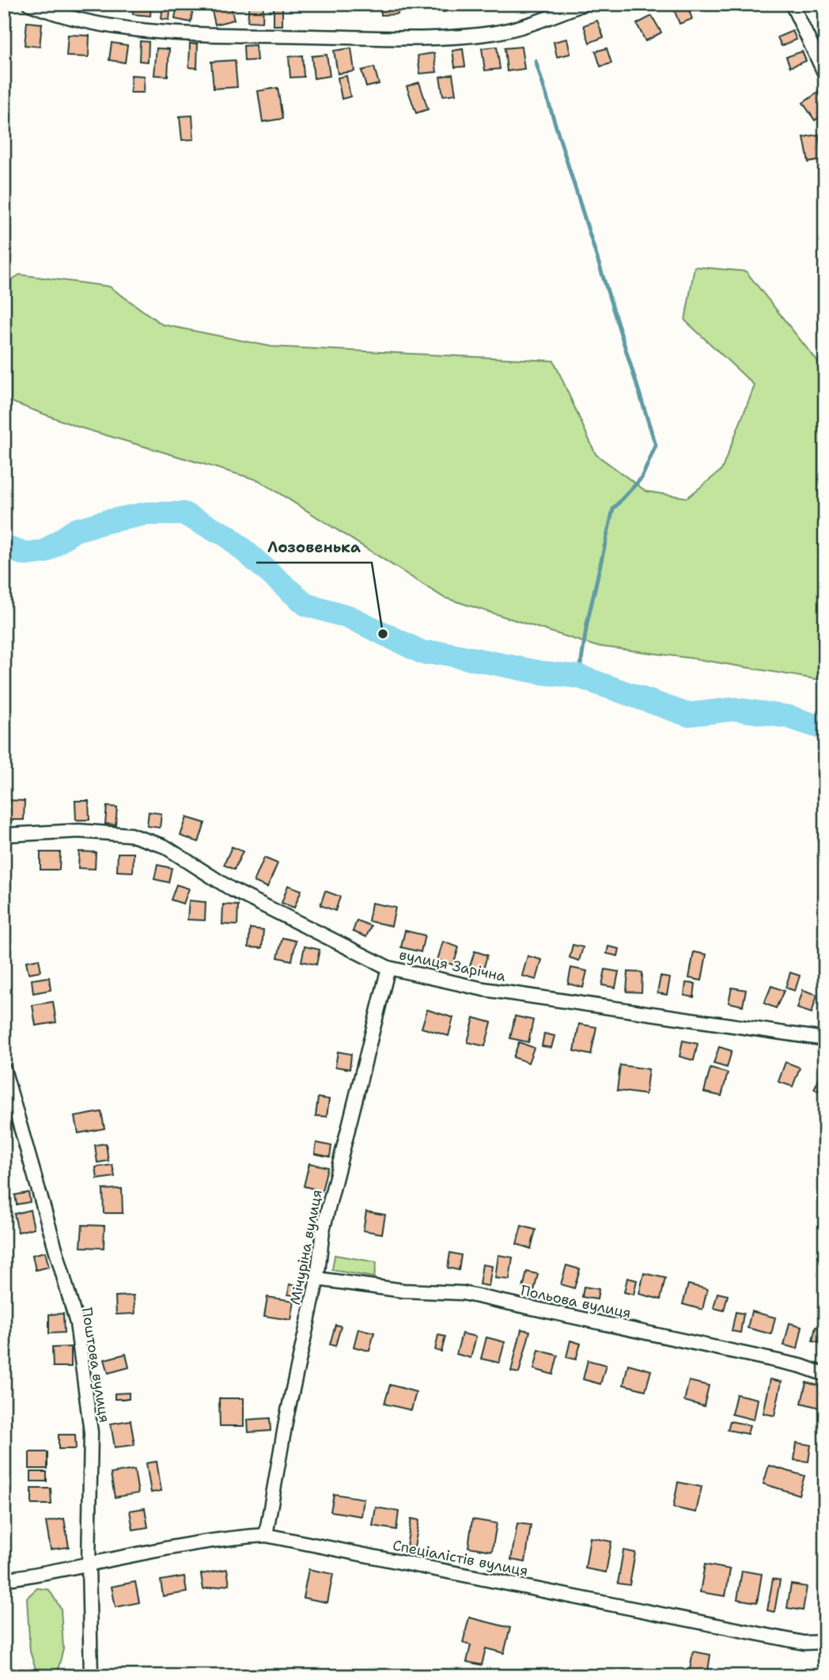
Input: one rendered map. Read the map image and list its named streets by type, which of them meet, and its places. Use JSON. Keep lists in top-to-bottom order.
{
  "streets": {
    "street": [
      "вулиця Зарічна",
      "Мічуріна вулиця",
      "Польова вулиця",
      "Поштова вулиця",
      "Спеціалістів вулиця"
    ]
  },
  "crossings": [
    ["вулиця Зарічна", "Мічуріна вулиця"],
    ["Мічуріна вулиця", "Польова вулиця"],
    ["Мічуріна вулиця", "Спеціалістів вулиця"],
    ["Поштова вулиця", "Спеціалістів вулиця"]
  ],
  "places": ["Лозовенька"]
}
